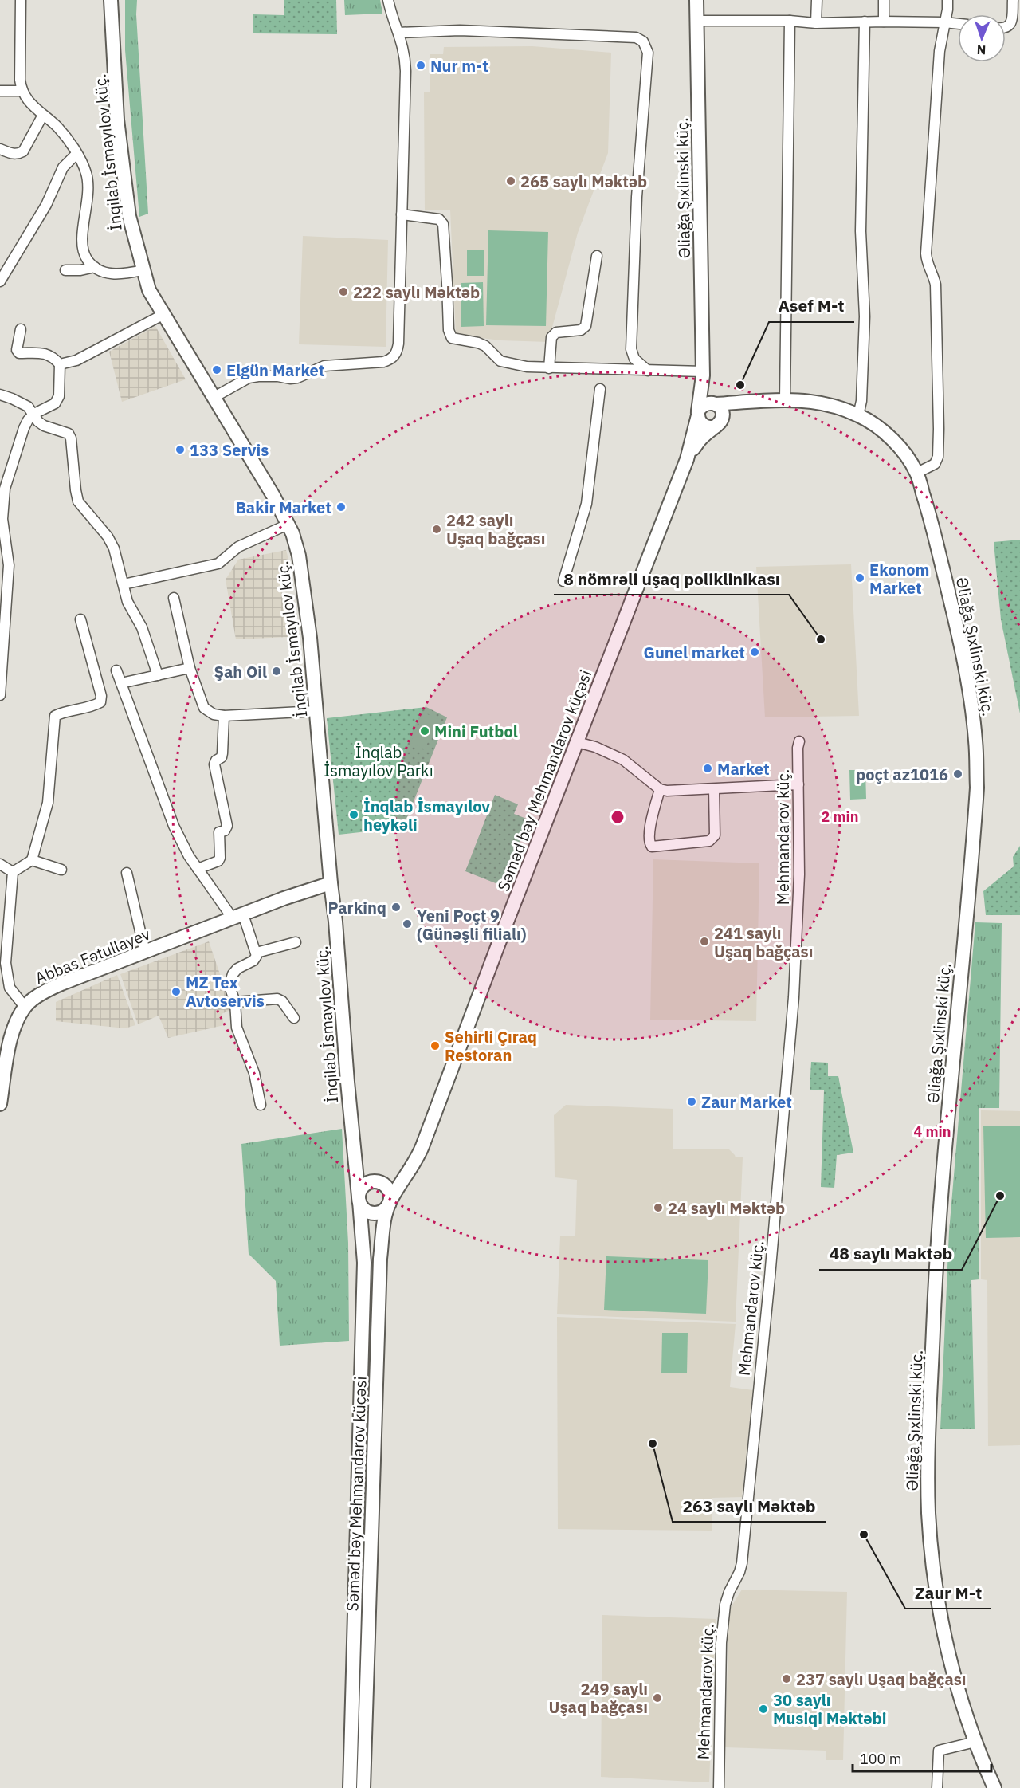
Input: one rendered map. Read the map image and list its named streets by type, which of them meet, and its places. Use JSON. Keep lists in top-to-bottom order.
{
  "streets": {
    "main road": [
      "İnqilab İsmayılov küç.",
      "Əliağa Şıxlinski küç.",
      "Səməd bəy Mehmandarov küçəsi",
      "Abbas Fətullayev"
    ],
    "street": ["Mehmandarov küç."]
  },
  "crossings": [
    ["İnqilab İsmayılov küç.", "Səməd bəy Mehmandarov küçəsi"],
    ["İnqilab İsmayılov küç.", "Abbas Fətullayev"]
  ],
  "parks": ["İnqlab İsmayılov Parkı"],
  "places": [
    "Nur m-t",
    "265 saylı Məktəb",
    "222 saylı Məktəb",
    "Elgün Market",
    "Asef M-t",
    "133 Servis",
    "Bakir Market",
    "242 saylı Uşaq bağçası",
    "Ekonom Market",
    "8 nömrəli uşaq poliklinikası",
    "Gunel market",
    "Şah Oil",
    "Mini Futbol",
    "Market",
    "poçt az1016",
    "İnqlab İsmayılov heykəli",
    "Parkinq",
    "Yeni Poçt 9 (Günəşli filialı)",
    "241 saylı Uşaq bağçası",
    "MZ Tex Avtoservis",
    "Sehirli Çıraq Restoran",
    "Zaur Market",
    "48 saylı Məktəb",
    "24 saylı Məktəb",
    "263 saylı Məktəb",
    "Zaur M-t",
    "237 saylı Uşaq bağçası",
    "249 saylı Uşaq bağçası",
    "30 saylı Musiqi Məktəbi"
  ],
  "scale_bar": "100 m",
  "north": "bottom",
  "rings": ["2 min", "4 min"]
}
